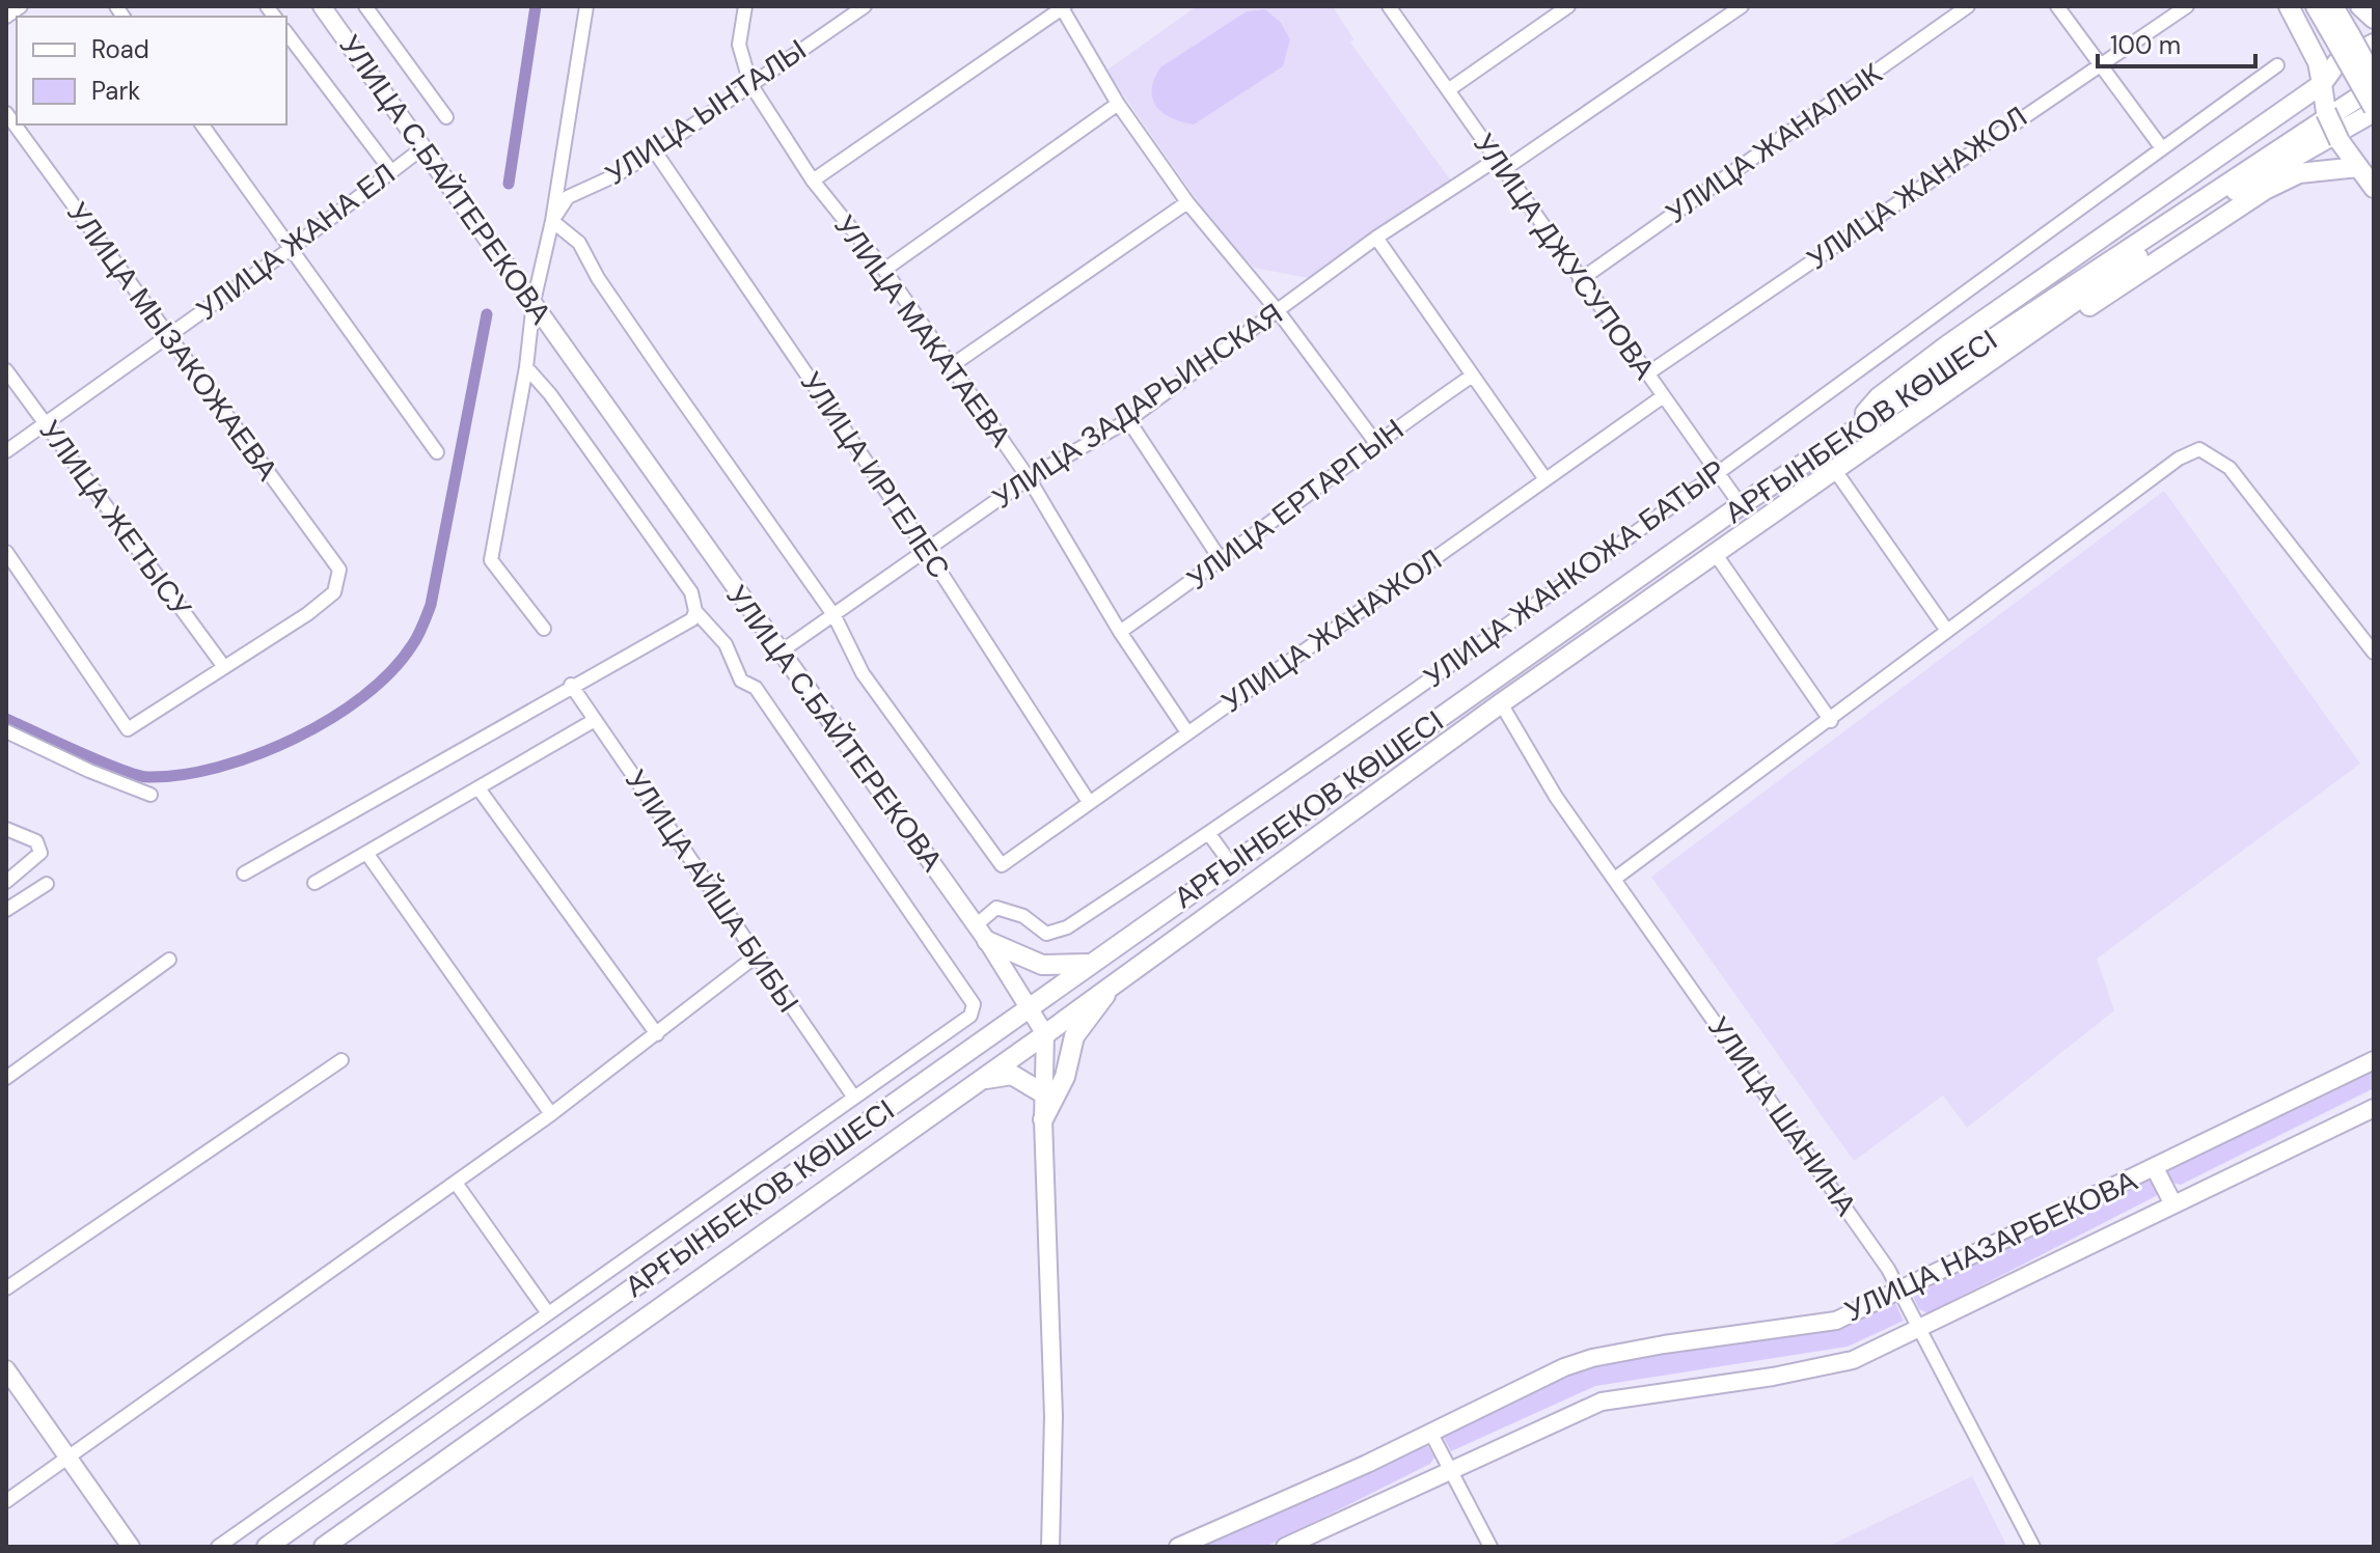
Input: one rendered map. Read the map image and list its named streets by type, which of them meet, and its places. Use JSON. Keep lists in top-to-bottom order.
{
  "streets": {
    "main road": ["АРҒЫНБЕКОВ КӨШЕСІ"],
    "street": [
      "УЛИЦА ЫНТАЛЫ",
      "УЛИЦА ЖАНАЛЫК",
      "УЛИЦА С.БАЙТЕРЕКОВА",
      "УЛИЦА ЖАНАЖОЛ",
      "УЛИЦА ЖАНА ЕЛ",
      "УЛИЦА ДЖУСУПОВА",
      "УЛИЦА МАКАТАЕВА",
      "УЛИЦА МЫЗАКОЖАЕВА",
      "УЛИЦА ЗАДАРЬИНСКАЯ",
      "УЛИЦА ИРГЕЛЕС",
      "УЛИЦА ЕРТАРГЫН",
      "УЛИЦА ЖЕТЫСУ",
      "УЛИЦА ЖАНКОЖА БАТЫР",
      "УЛИЦА АЙША БИБЫ",
      "УЛИЦА ШАНИНА",
      "УЛИЦА НАЗАРБЕКОВА"
    ]
  },
  "crossings": [
    ["УЛИЦА ЫНТАЛЫ", "УЛИЦА МАКАТАЕВА"],
    ["УЛИЦА ЫНТАЛЫ", "УЛИЦА ИРГЕЛЕС"],
    ["УЛИЦА ЖАНАЛЫК", "УЛИЦА ДЖУСУПОВА"],
    ["УЛИЦА С.БАЙТЕРЕКОВА", "УЛИЦА ЖАНА ЕЛ"],
    ["УЛИЦА С.БАЙТЕРЕКОВА", "УЛИЦА ЗАДАРЬИНСКАЯ"],
    ["УЛИЦА С.БАЙТЕРЕКОВА", "АРҒЫНБЕКОВ КӨШЕСІ"],
    ["УЛИЦА С.БАЙТЕРЕКОВА", "УЛИЦА ЖАНКОЖА БАТЫР"],
    ["УЛИЦА ЖАНАЖОЛ", "УЛИЦА ДЖУСУПОВА"],
    ["УЛИЦА ЖАНАЖОЛ", "УЛИЦА МАКАТАЕВА"],
    ["УЛИЦА ЖАНАЖОЛ", "УЛИЦА ЗАДАРЬИНСКАЯ"],
    ["УЛИЦА ЖАНАЖОЛ", "УЛИЦА ИРГЕЛЕС"],
    ["УЛИЦА ЖАНА ЕЛ", "УЛИЦА МЫЗАКОЖАЕВА"],
    ["УЛИЦА ЖАНА ЕЛ", "УЛИЦА ЖЕТЫСУ"],
    ["УЛИЦА ДЖУСУПОВА", "УЛИЦА ЗАДАРЬИНСКАЯ"],
    ["УЛИЦА ДЖУСУПОВА", "АРҒЫНБЕКОВ КӨШЕСІ"],
    ["УЛИЦА ДЖУСУПОВА", "УЛИЦА ЖАНКОЖА БАТЫР"],
    ["УЛИЦА МАКАТАЕВА", "УЛИЦА ЗАДАРЬИНСКАЯ"],
    ["УЛИЦА МАКАТАЕВА", "УЛИЦА ЕРТАРГЫН"],
    ["УЛИЦА МЫЗАКОЖАЕВА", "УЛИЦА ЖЕТЫСУ"],
    ["УЛИЦА ЗАДАРЬИНСКАЯ", "УЛИЦА ИРГЕЛЕС"],
    ["АРҒЫНБЕКОВ КӨШЕСІ", "УЛИЦА ШАНИНА"],
    ["УЛИЦА ШАНИНА", "УЛИЦА НАЗАРБЕКОВА"]
  ],
  "legend": ["Road", "Park"],
  "scale_bar": "100 m"
}
